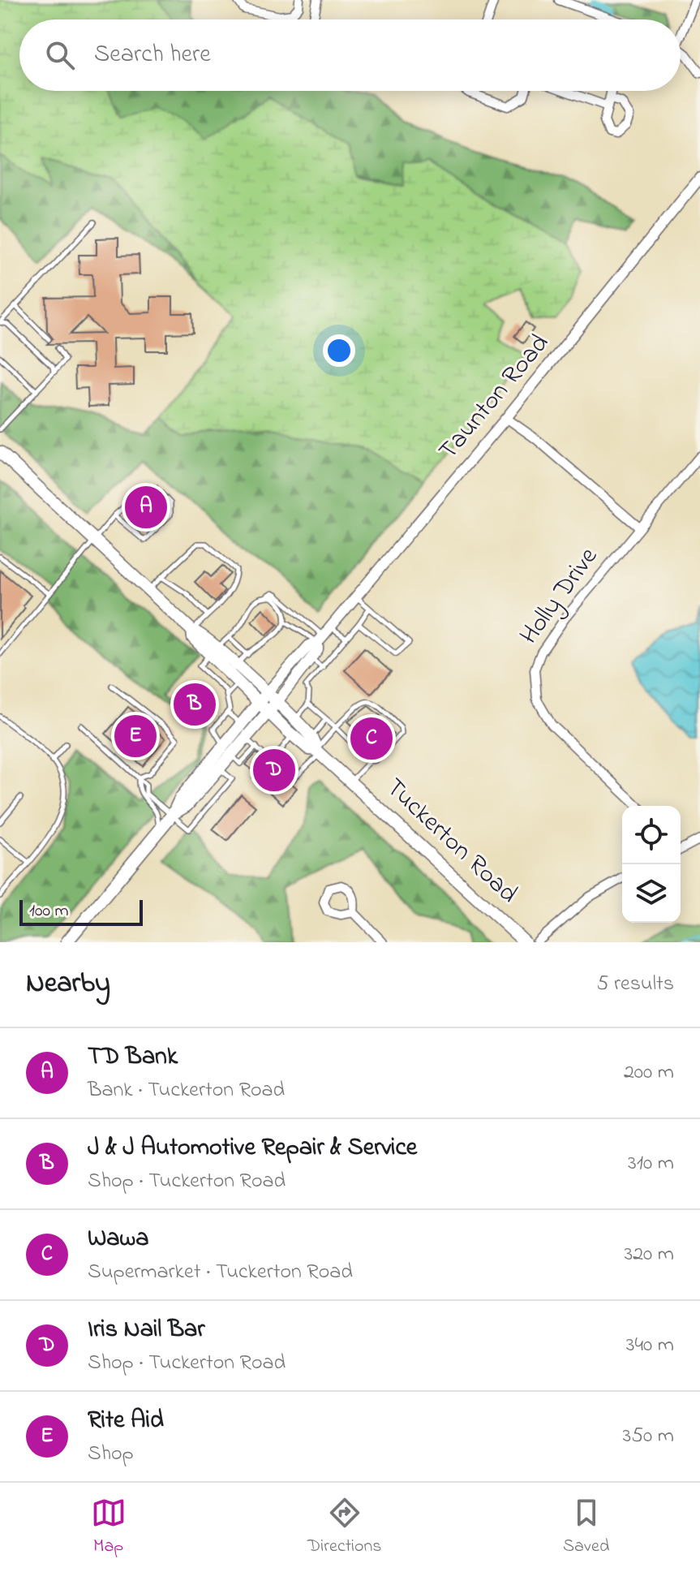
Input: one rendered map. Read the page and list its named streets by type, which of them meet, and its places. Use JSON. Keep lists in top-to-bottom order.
{
  "streets": {
    "main road": ["Tuckerton Road"],
    "street": ["Taunton Road", "Holly Drive"]
  },
  "crossings": [
    ["Taunton Road", "Tuckerton Road"]
  ],
  "scale_bar": "100 m",
  "page": {
    "search": "Search here",
    "pins": [
      "A",
      "B",
      "E",
      "C",
      "D"
    ],
    "scale": "100 m",
    "heading": ["Nearby", "5 results"],
    "list": [
      {
        "mark": "A",
        "name": "TD Bank",
        "note": "Bank · Tuckerton Road",
        "value": "200 m"
      },
      {
        "mark": "B",
        "name": "J & J Automotive Repair & Service",
        "note": "Shop · Tuckerton Road",
        "value": "310 m"
      },
      {
        "mark": "C",
        "name": "Wawa",
        "note": "Supermarket · Tuckerton Road",
        "value": "320 m"
      },
      {
        "mark": "D",
        "name": "Iris Nail Bar",
        "note": "Shop · Tuckerton Road",
        "value": "340 m"
      },
      {
        "mark": "E",
        "name": "Rite Aid",
        "note": "Shop",
        "value": "350 m"
      }
    ],
    "nav": ["Map", "Directions", "Saved"]
  }
}
